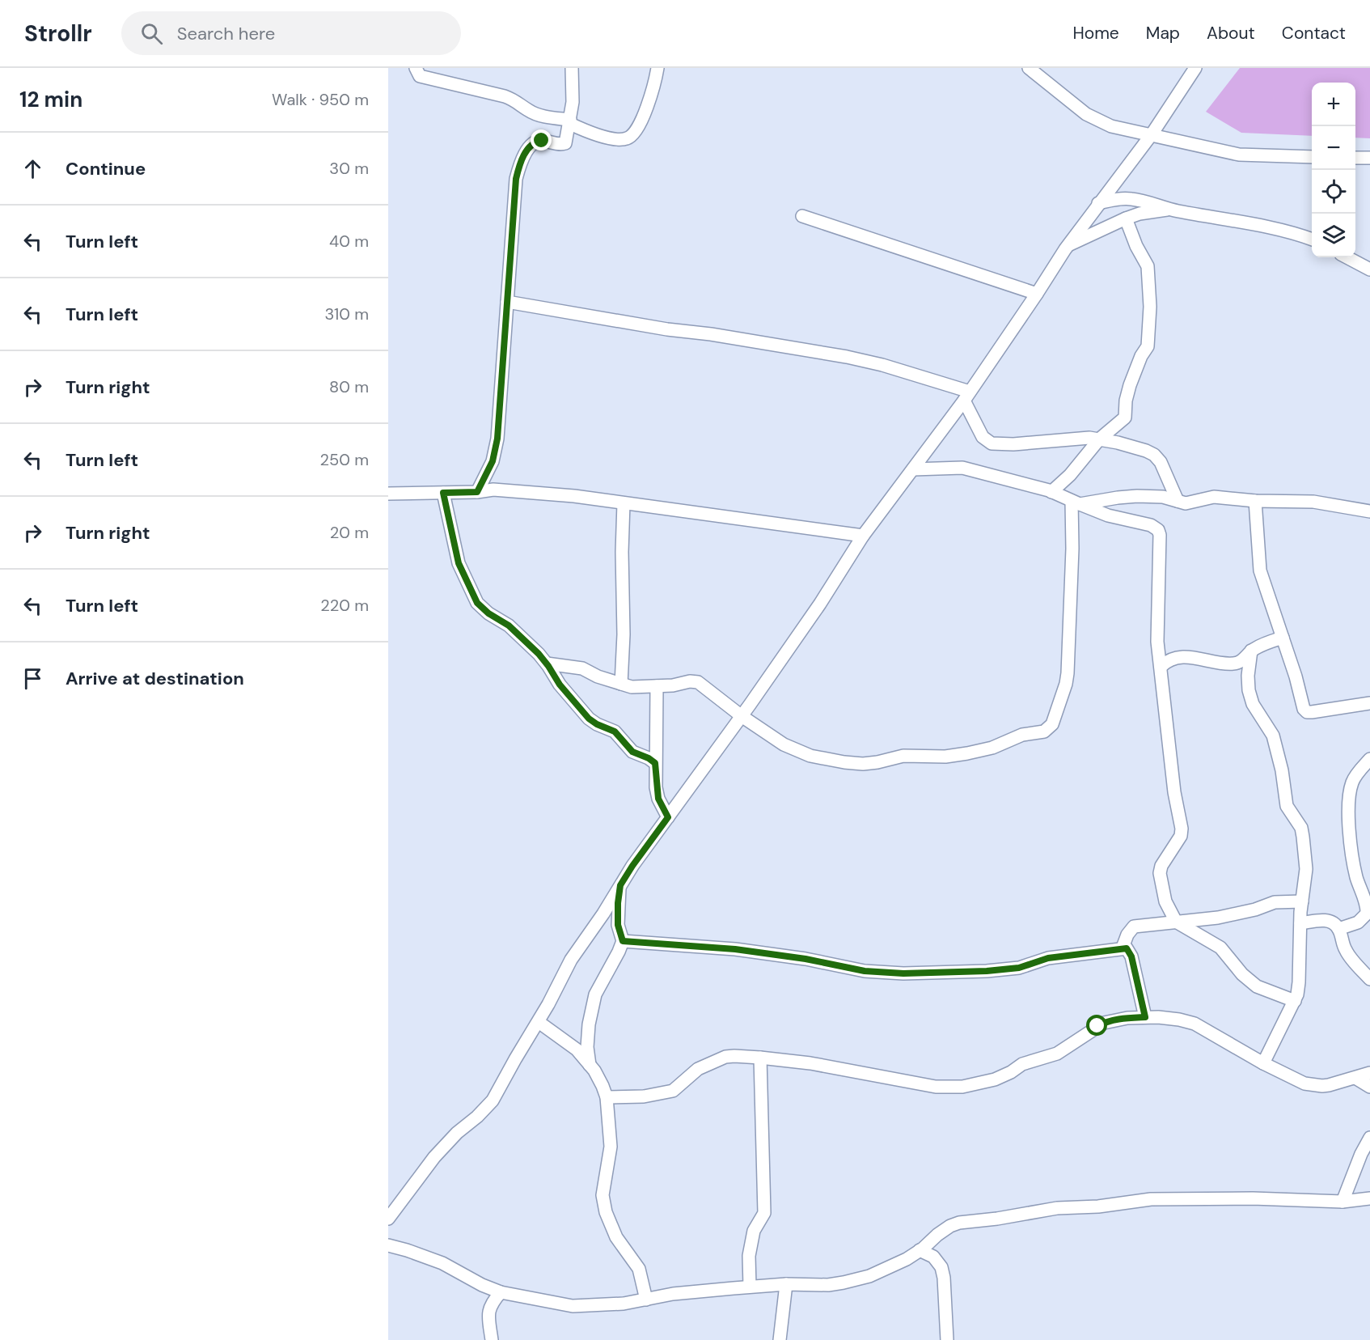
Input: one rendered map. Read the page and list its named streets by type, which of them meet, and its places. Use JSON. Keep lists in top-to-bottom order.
{
  "page": {
    "header": "Strollr",
    "search": "Search here",
    "nav": [
      "Home",
      "Map",
      "About",
      "Contact"
    ],
    "heading": ["12 min", "Walk · 950 m"],
    "map_buttons": ["+", "−"],
    "list": [
      ["Continue", "30 m"],
      ["Turn left", "40 m"],
      ["Turn left", "310 m"],
      ["Turn right", "80 m"],
      ["Turn left", "250 m"],
      ["Turn right", "20 m"],
      ["Turn left", "220 m"],
      "Arrive at destination"
    ]
  }
}
